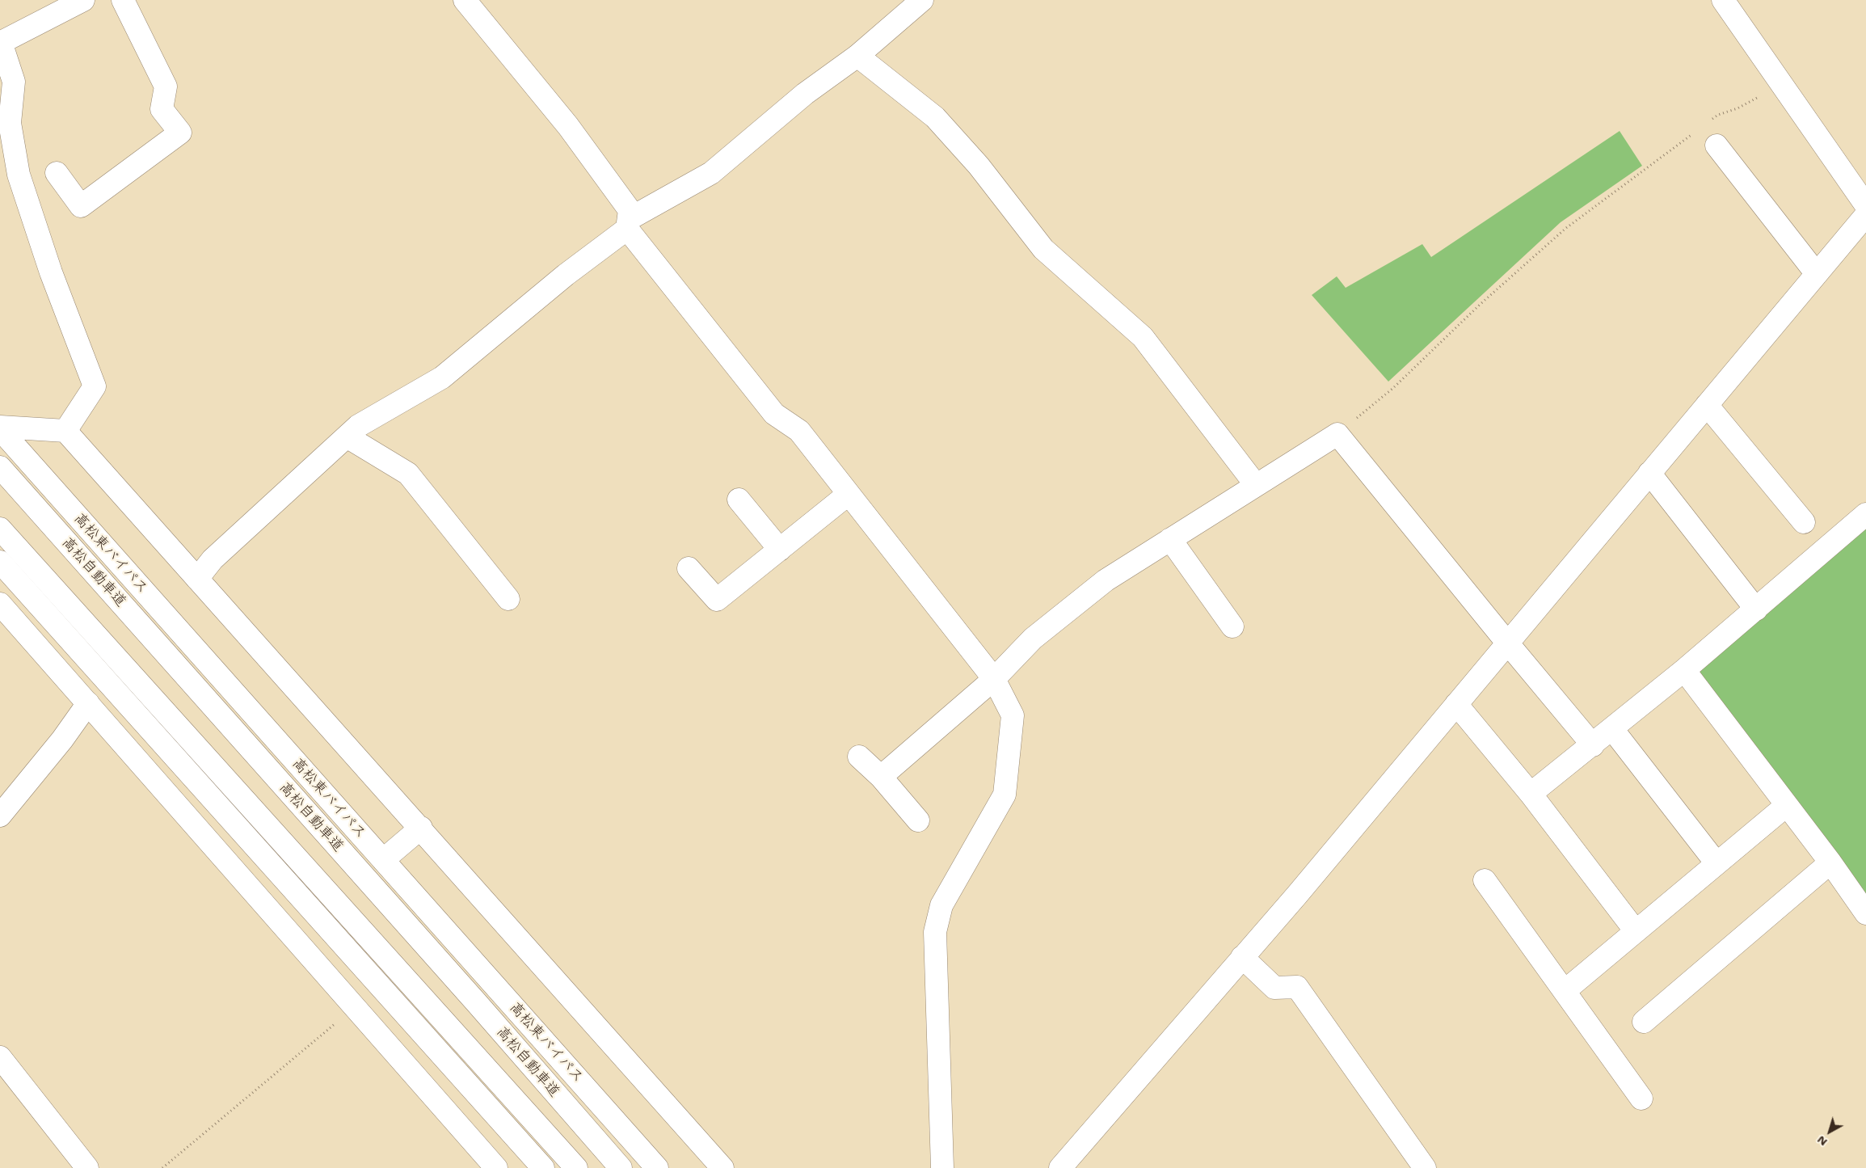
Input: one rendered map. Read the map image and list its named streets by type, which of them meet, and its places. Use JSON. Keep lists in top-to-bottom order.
{
  "streets": {
    "main road": ["高松東バイパス", "高松自動車道"]
  },
  "north": "bottom left"
}
